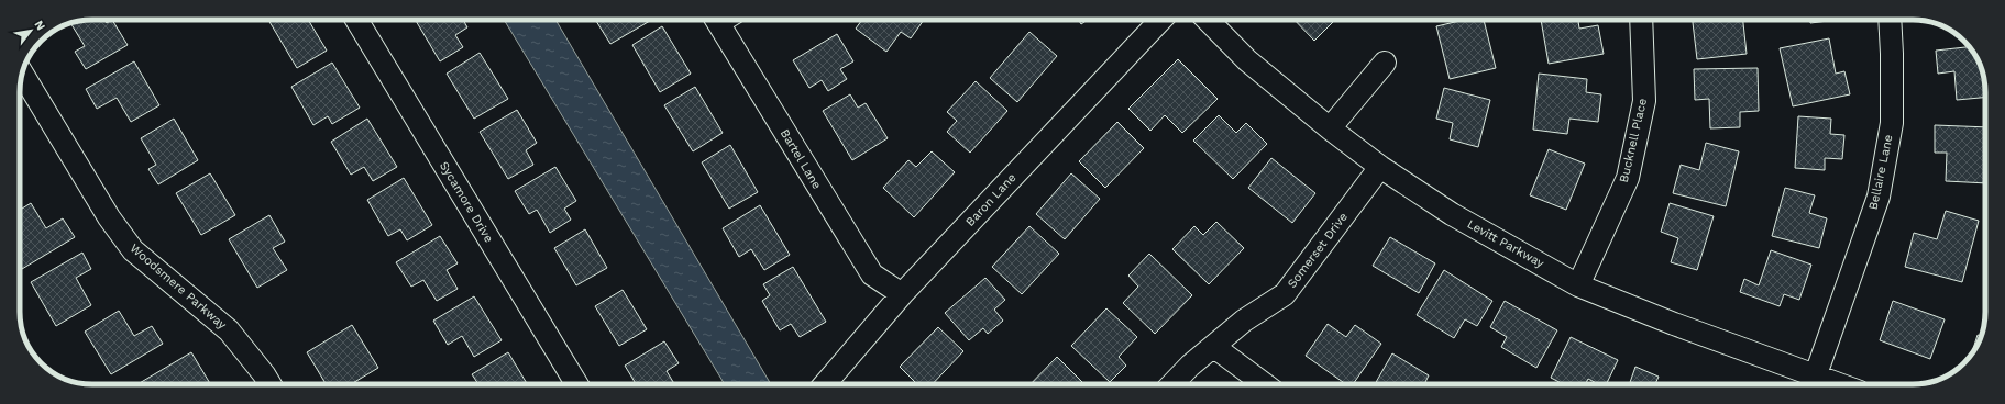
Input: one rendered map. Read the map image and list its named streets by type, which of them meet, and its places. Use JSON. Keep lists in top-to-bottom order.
{
  "streets": {
    "street": [
      "Bucknell Place",
      "Bartel Lane",
      "Bellaire Lane",
      "Baron Lane",
      "Sycamore Drive",
      "Levitt Parkway",
      "Somerset Drive",
      "Woodsmere Parkway"
    ]
  },
  "crossings": [
    ["Bucknell Place", "Levitt Parkway"],
    ["Bartel Lane", "Baron Lane"],
    ["Bellaire Lane", "Levitt Parkway"],
    ["Levitt Parkway", "Somerset Drive"]
  ],
  "north": "top right"
}
